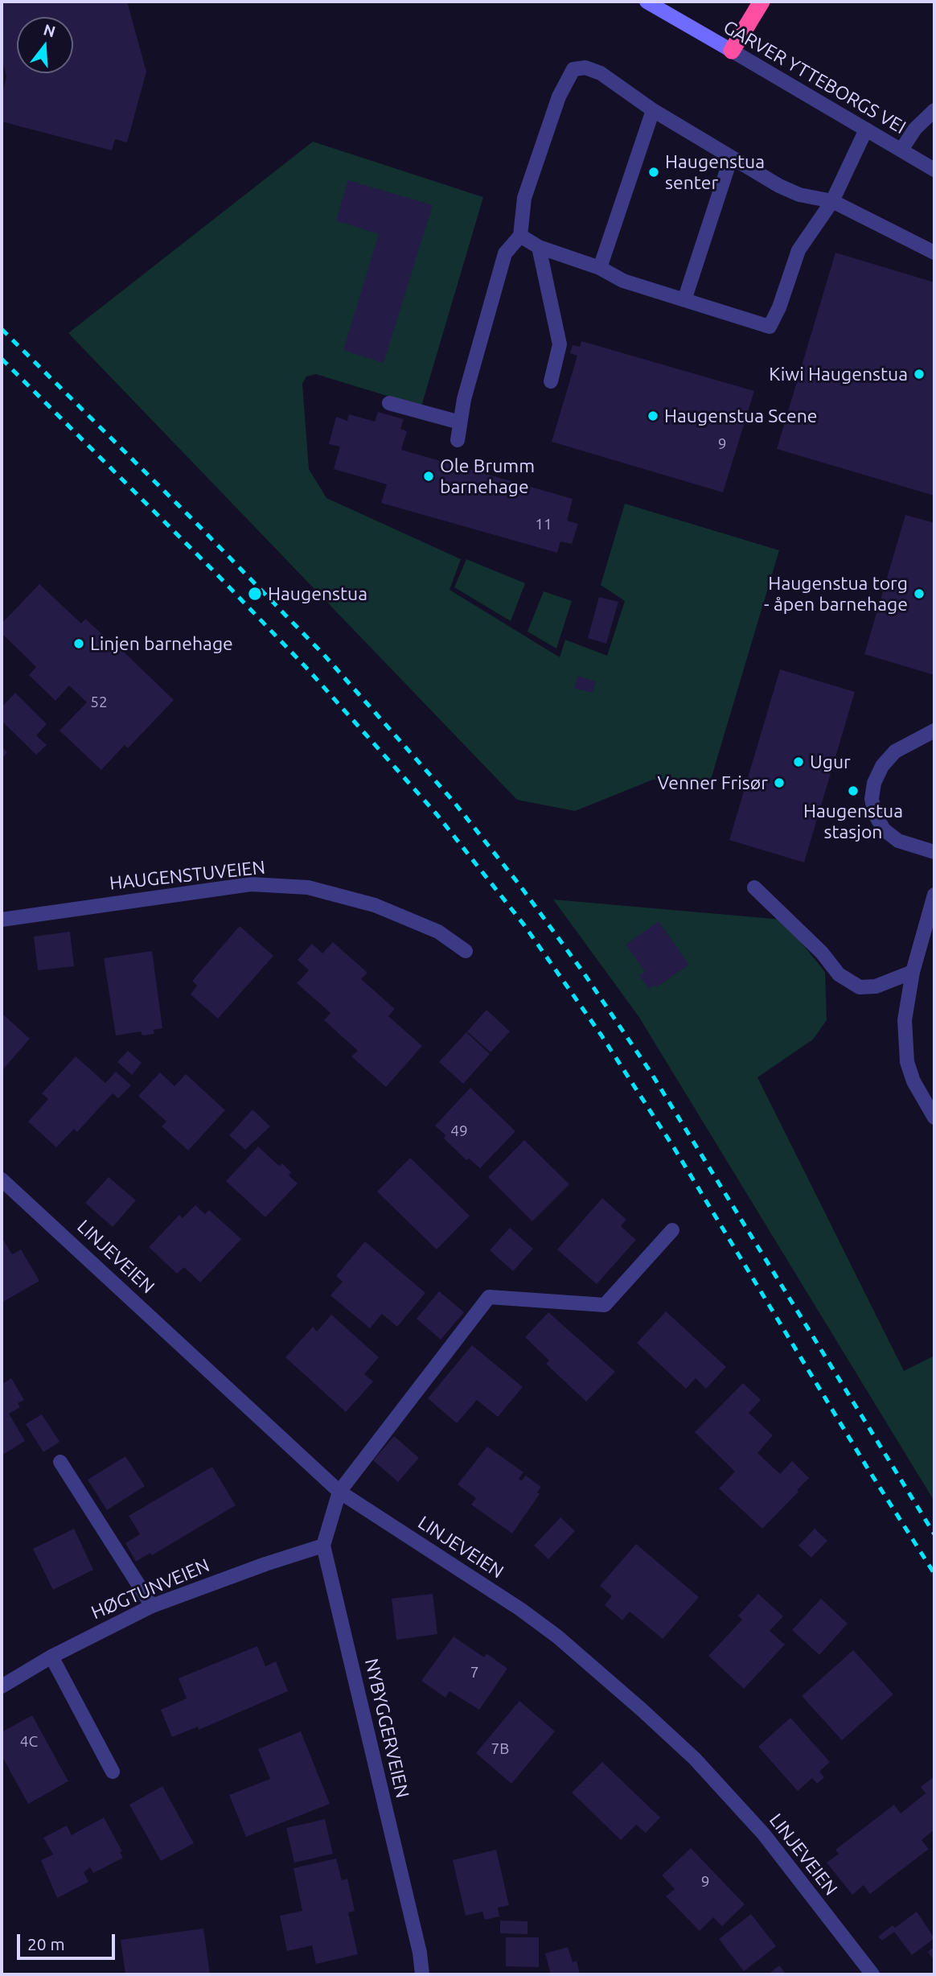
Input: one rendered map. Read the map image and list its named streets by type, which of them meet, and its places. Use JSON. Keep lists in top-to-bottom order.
{
  "streets": {
    "street": [
      "GARVER YTTEBORGS VEI",
      "HAUGENSTUVEIEN",
      "LINJEVEIEN",
      "HØGTUNVEIEN",
      "NYBYGGERVEIEN"
    ]
  },
  "crossings": [
    ["LINJEVEIEN", "NYBYGGERVEIEN"],
    ["HØGTUNVEIEN", "NYBYGGERVEIEN"]
  ],
  "places": [
    "Haugenstua senter",
    "Kiwi Haugenstua",
    "Haugenstua Scene",
    "Ole Brumm barnehage",
    "Haugenstua",
    "Haugenstua torg - åpen barnehage",
    "Linjen barnehage",
    "Ugur",
    "Venner Frisør",
    "Haugenstua stasjon"
  ],
  "house_numbers": [
    "9",
    "11",
    "52",
    "49",
    "7",
    "4C",
    "7B",
    "9"
  ],
  "scale_bar": "20 m",
  "north": "top"
}
